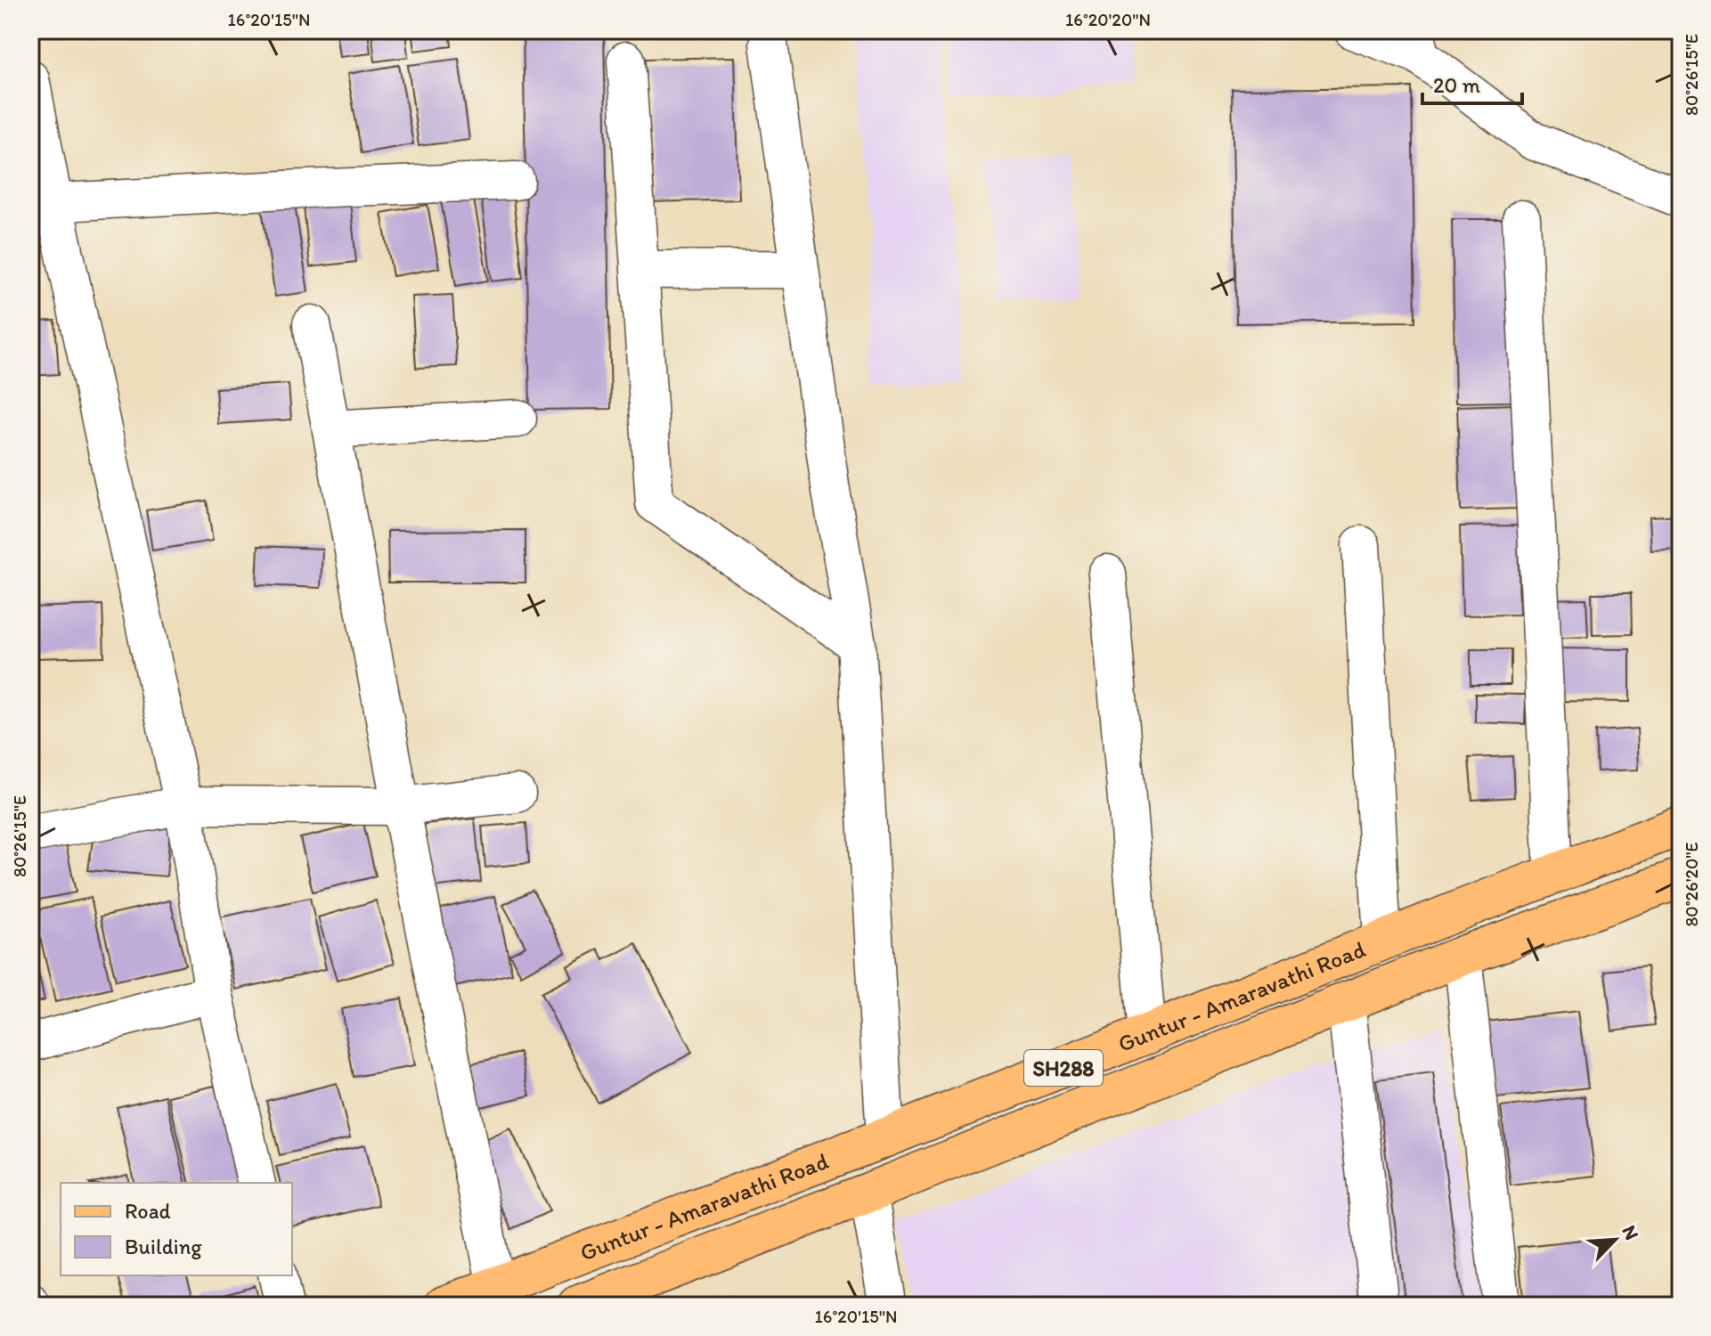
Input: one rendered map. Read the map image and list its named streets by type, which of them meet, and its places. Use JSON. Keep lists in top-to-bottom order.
{
  "streets": {
    "main road": ["Guntur - Amaravathi Road", "SH288"]
  },
  "legend": ["Road", "Building"],
  "scale_bar": "20 m",
  "north": "top right",
  "coordinates": [
    "16°20'15\"N",
    "16°20'20\"N",
    "80°26'15\"E",
    "80°26'20\"E"
  ]
}
